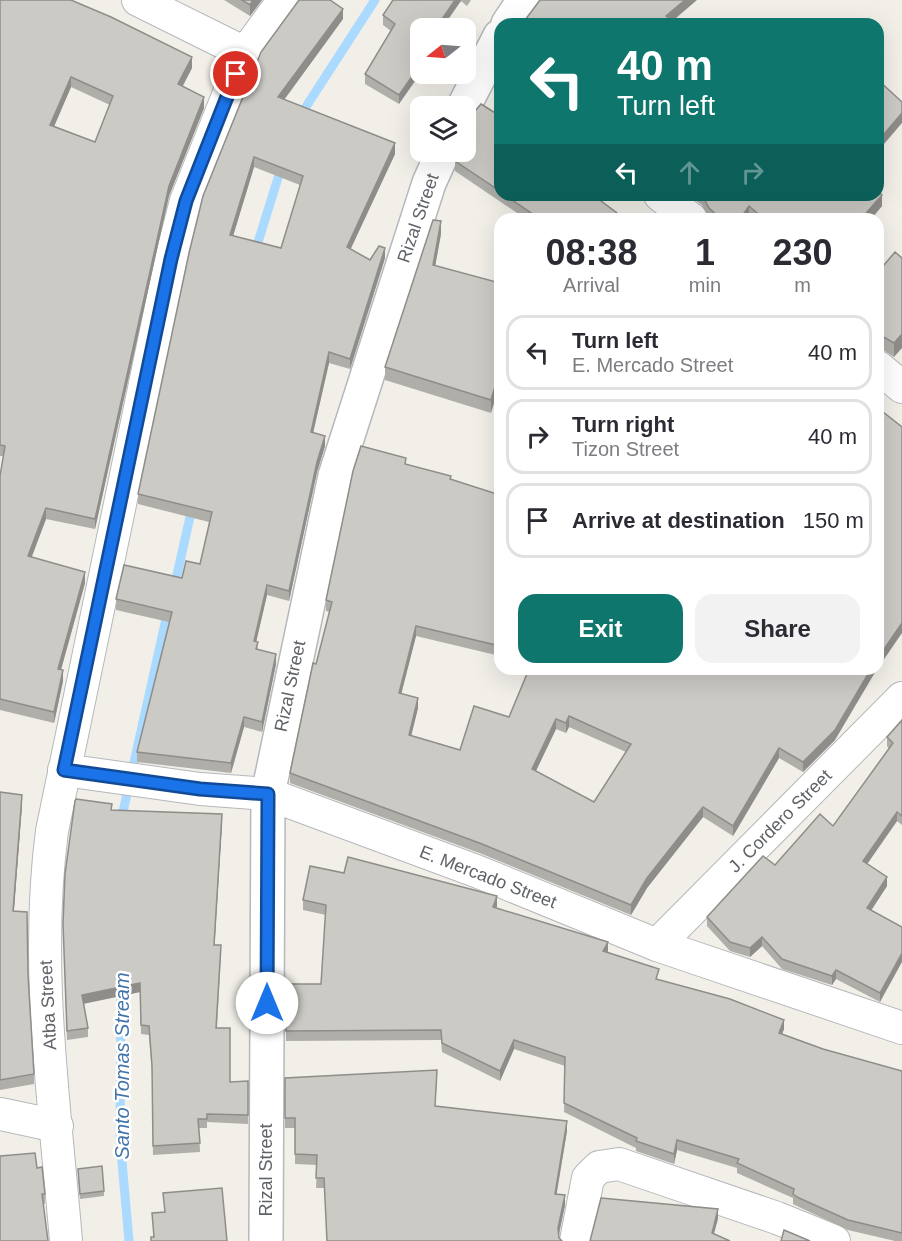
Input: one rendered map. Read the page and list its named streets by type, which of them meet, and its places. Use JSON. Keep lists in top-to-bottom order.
{
  "streets": {
    "street": [
      "Rizal Street",
      "J. Cordero Street",
      "E. Mercado Street",
      "Atba Street"
    ]
  },
  "crossings": [
    ["Rizal Street", "E. Mercado Street"],
    ["J. Cordero Street", "E. Mercado Street"],
    ["E. Mercado Street", "Atba Street"]
  ],
  "water": ["Santo Tomas Stream"],
  "north": "left",
  "page": {
    "turn": ["40 m", "Turn left"],
    "eta": [
      "08:38",
      "Arrival",
      "1",
      "min",
      "230",
      "m"
    ],
    "list": [
      {
        "name": "Turn left",
        "note": "E. Mercado Street",
        "value": "40 m"
      },
      {
        "name": "Turn right",
        "note": "Tizon Street",
        "value": "40 m"
      },
      {
        "name": "Arrive at destination",
        "value": "150 m"
      }
    ],
    "buttons": ["Exit", "Share"]
  }
}
